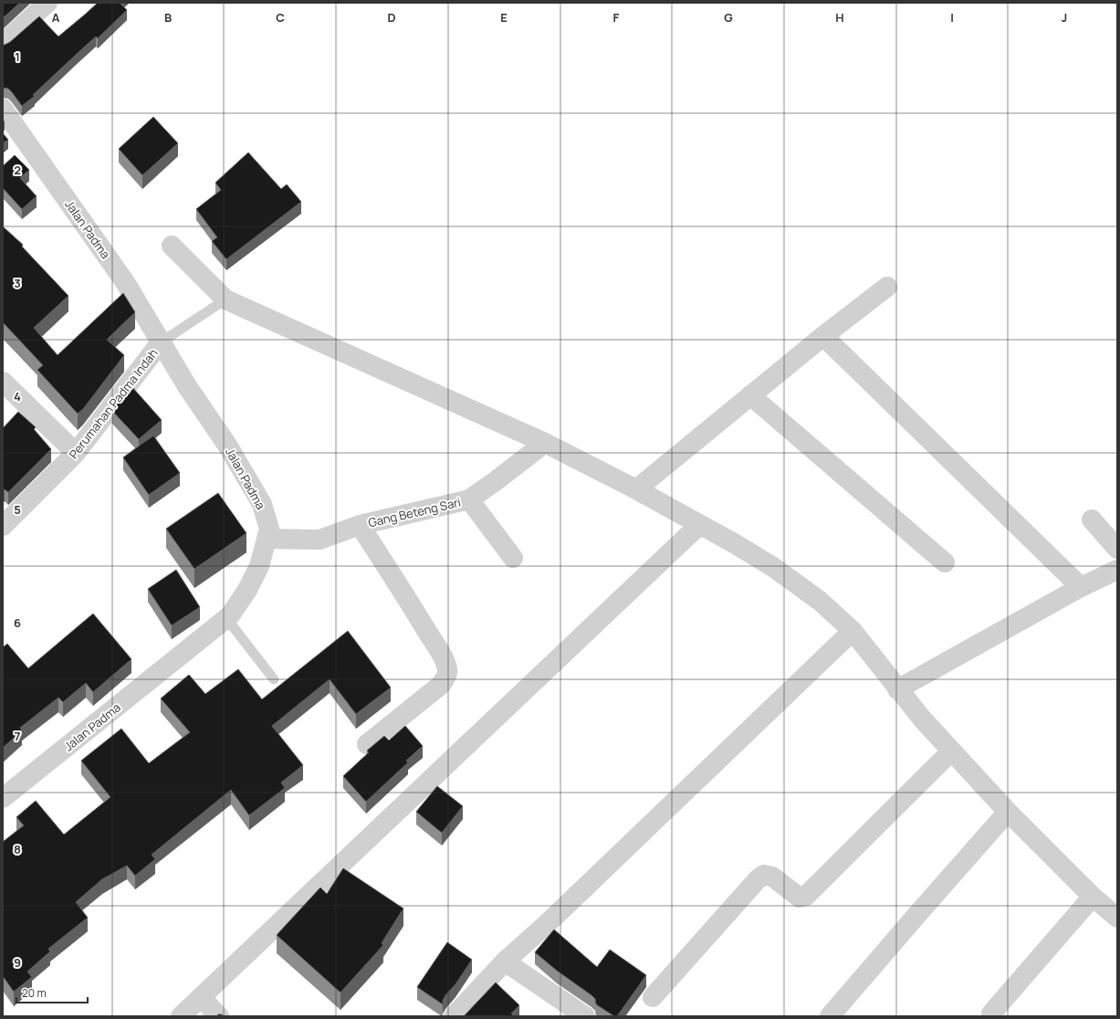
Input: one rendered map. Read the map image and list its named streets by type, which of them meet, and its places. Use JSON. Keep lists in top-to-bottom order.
{
  "streets": {
    "street": ["Jalan Padma", "Perumahan Padma Indah", "Gang Beteng Sari"]
  },
  "crossings": [
    ["Jalan Padma", "Perumahan Padma Indah"],
    ["Jalan Padma", "Gang Beteng Sari"]
  ],
  "scale_bar": "20 m",
  "grid": {
    "columns": [
      "A",
      "B",
      "C",
      "D",
      "E",
      "F",
      "G",
      "H",
      "I",
      "J"
    ],
    "rows": [
      "1",
      "2",
      "3",
      "4",
      "5",
      "6",
      "7",
      "8",
      "9"
    ]
  }
}
